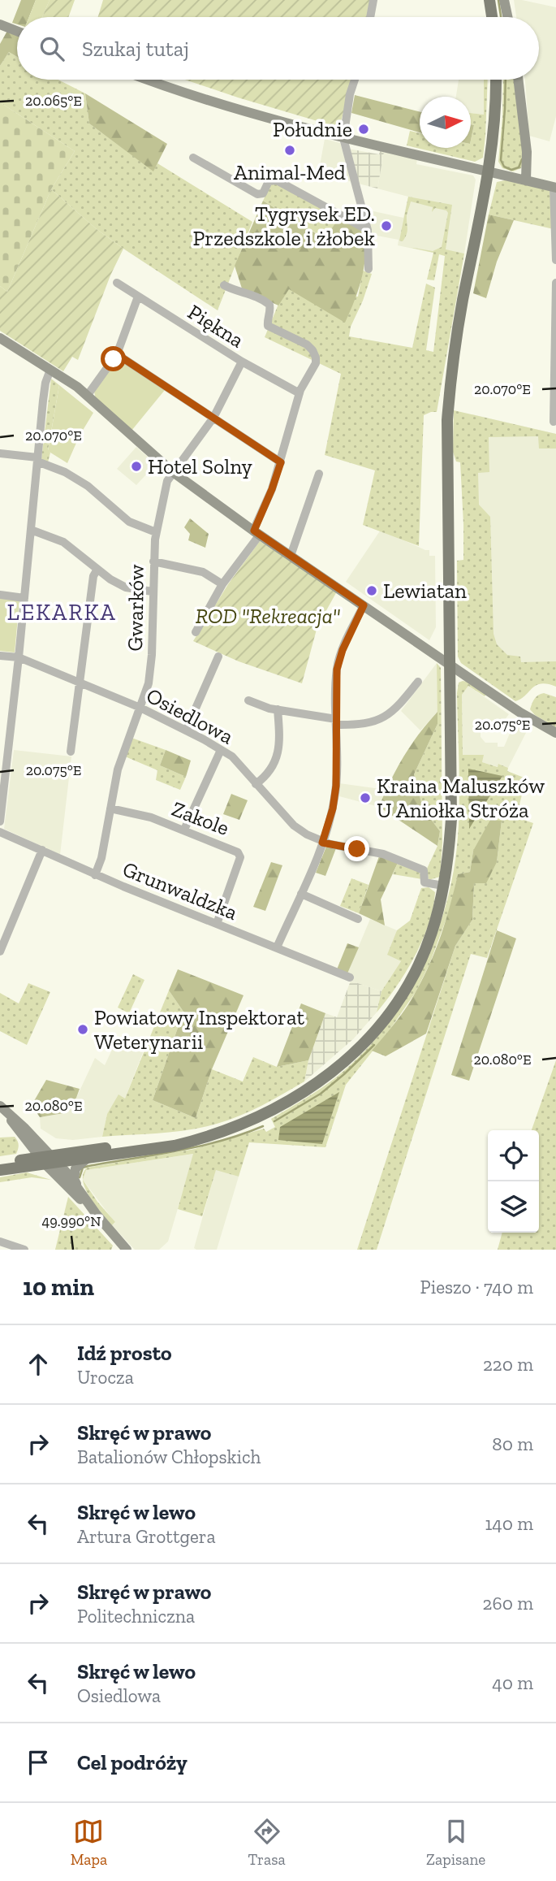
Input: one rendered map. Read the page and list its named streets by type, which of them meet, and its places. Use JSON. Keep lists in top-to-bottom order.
{
  "streets": {
    "street": [
      "Piękna",
      "Gwarków",
      "Osiedlowa",
      "Zakole",
      "Grunwaldzka"
    ]
  },
  "crossings": [
    ["Piękna", "Gwarków"],
    ["Gwarków", "Osiedlowa"],
    ["Gwarków", "Zakole"],
    ["Gwarków", "Grunwaldzka"],
    ["Zakole", "Grunwaldzka"]
  ],
  "districts": ["LEKARKA"],
  "parks": ["ROD \"Rekreacja\""],
  "places": [
    "Południe",
    "Animal-Med",
    "Tygrysek ED. Przedszkole i żłobek",
    "Hotel Solny",
    "Lewiatan",
    "Kraina Maluszków U Aniołka Stróża",
    "Powiatowy Inspektorat Weterynarii"
  ],
  "north": "right",
  "page": {
    "search": "Szukaj tutaj",
    "heading": ["10 min", "Pieszo · 740 m"],
    "list": [
      ["Idź prosto", "Urocza", "220 m"],
      ["Skręć w prawo", "Batalionów Chłopskich", "80 m"],
      ["Skręć w lewo", "Artura Grottgera", "140 m"],
      ["Skręć w prawo", "Politechniczna", "260 m"],
      ["Skręć w lewo", "Osiedlowa", "40 m"],
      "Cel podróży"
    ],
    "nav": ["Mapa", "Trasa", "Zapisane"]
  },
  "coordinates": [
    "20.065°E",
    "20.070°E",
    "20.075°E",
    "20.080°E",
    "49.990°N"
  ]
}
